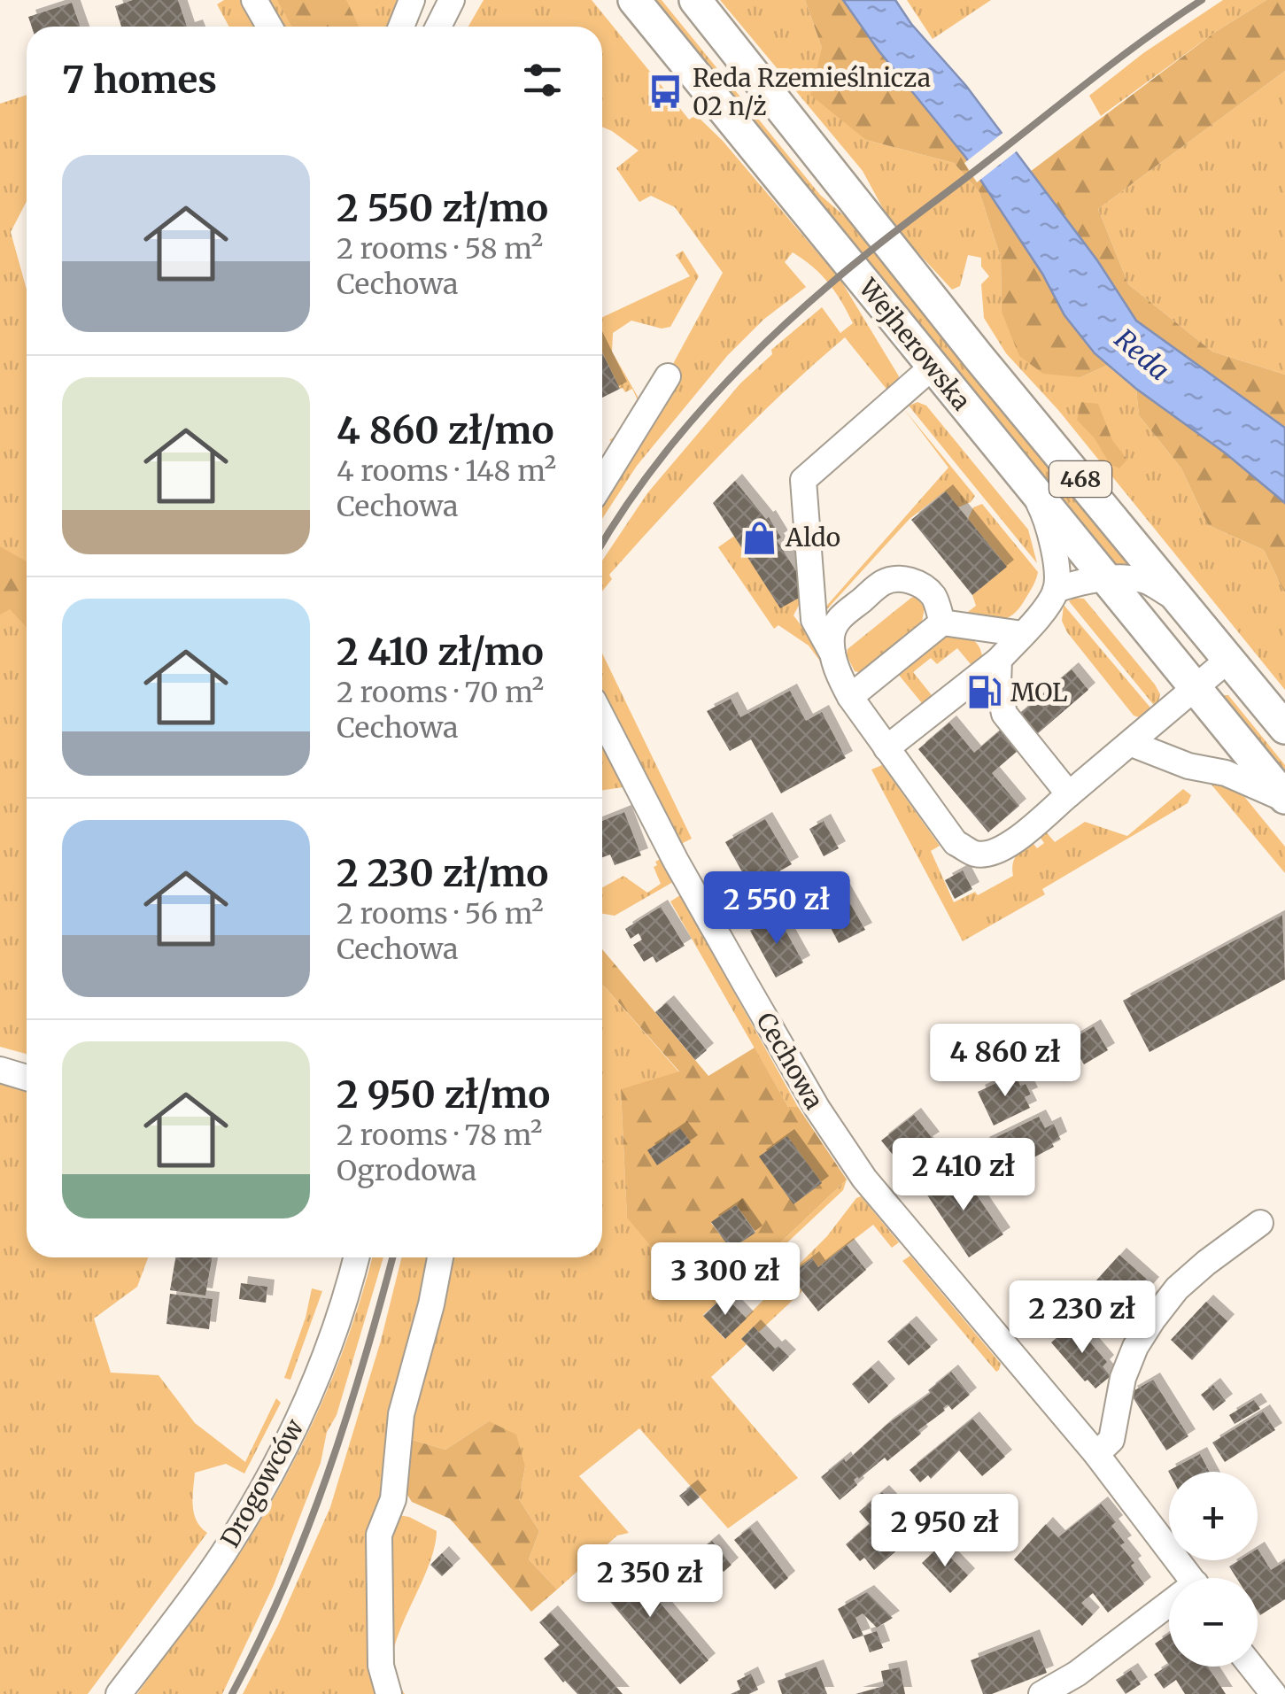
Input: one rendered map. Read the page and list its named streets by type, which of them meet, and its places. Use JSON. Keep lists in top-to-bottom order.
{
  "streets": {
    "main road": ["Wejherowska", "468"],
    "street": ["Cechowa", "Drogowców"]
  },
  "water": ["Reda"],
  "places": {
    "bus stop": ["Reda Rzemieślnicza 02 n/ż"],
    "shop": ["Aldo"],
    "fuel station": ["MOL"]
  },
  "page": {
    "heading": "7 homes",
    "list": [
      {
        "name": "2 550 zł/mo",
        "note": "2 rooms · 58 m² · Cechowa"
      },
      {
        "name": "4 860 zł/mo",
        "note": "4 rooms · 148 m² · Cechowa"
      },
      {
        "name": "2 410 zł/mo",
        "note": "2 rooms · 70 m² · Cechowa"
      },
      {
        "name": "2 230 zł/mo",
        "note": "2 rooms · 56 m² · Cechowa"
      },
      {
        "name": "2 950 zł/mo",
        "note": "2 rooms · 78 m² · Ogrodowa"
      }
    ],
    "price": [
      "2 550 zł",
      "4 860 zł",
      "2 410 zł",
      "3 300 zł",
      "2 230 zł",
      "2 950 zł",
      "2 350 zł"
    ],
    "map_buttons": ["+", "−"]
  }
}
